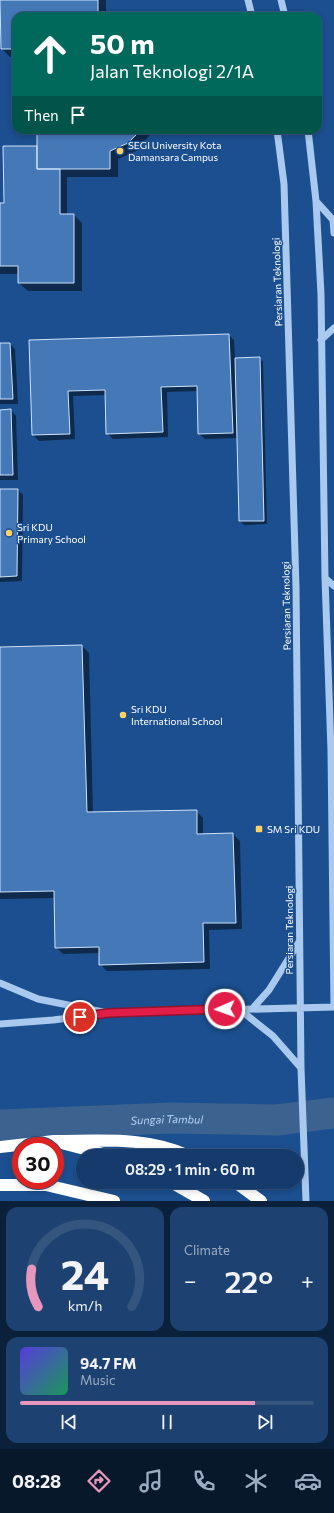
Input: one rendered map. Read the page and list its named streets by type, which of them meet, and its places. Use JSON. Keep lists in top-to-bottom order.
{
  "streets": {
    "street": ["Persiaran Teknologi"]
  },
  "water": ["Sungai Tambul"],
  "places": {
    "other": ["SEGI University Kota Damansara Campus", "Sri KDU Primary School", "Sri KDU International School"],
    "transit": ["SM Sri KDU"]
  },
  "page": {
    "turn": ["50 m", "Jalan Teknologi 2/1A"],
    "then": "Then",
    "limit": "30",
    "trip": "08:29 · 1 min · 60 m",
    "tile": "Climate",
    "heat": ["−", "22°", "+"],
    "song": ["94.7 FM", "Music"],
    "tabs": "08:28",
    "gauge": ["24", "km/h"]
  }
}
